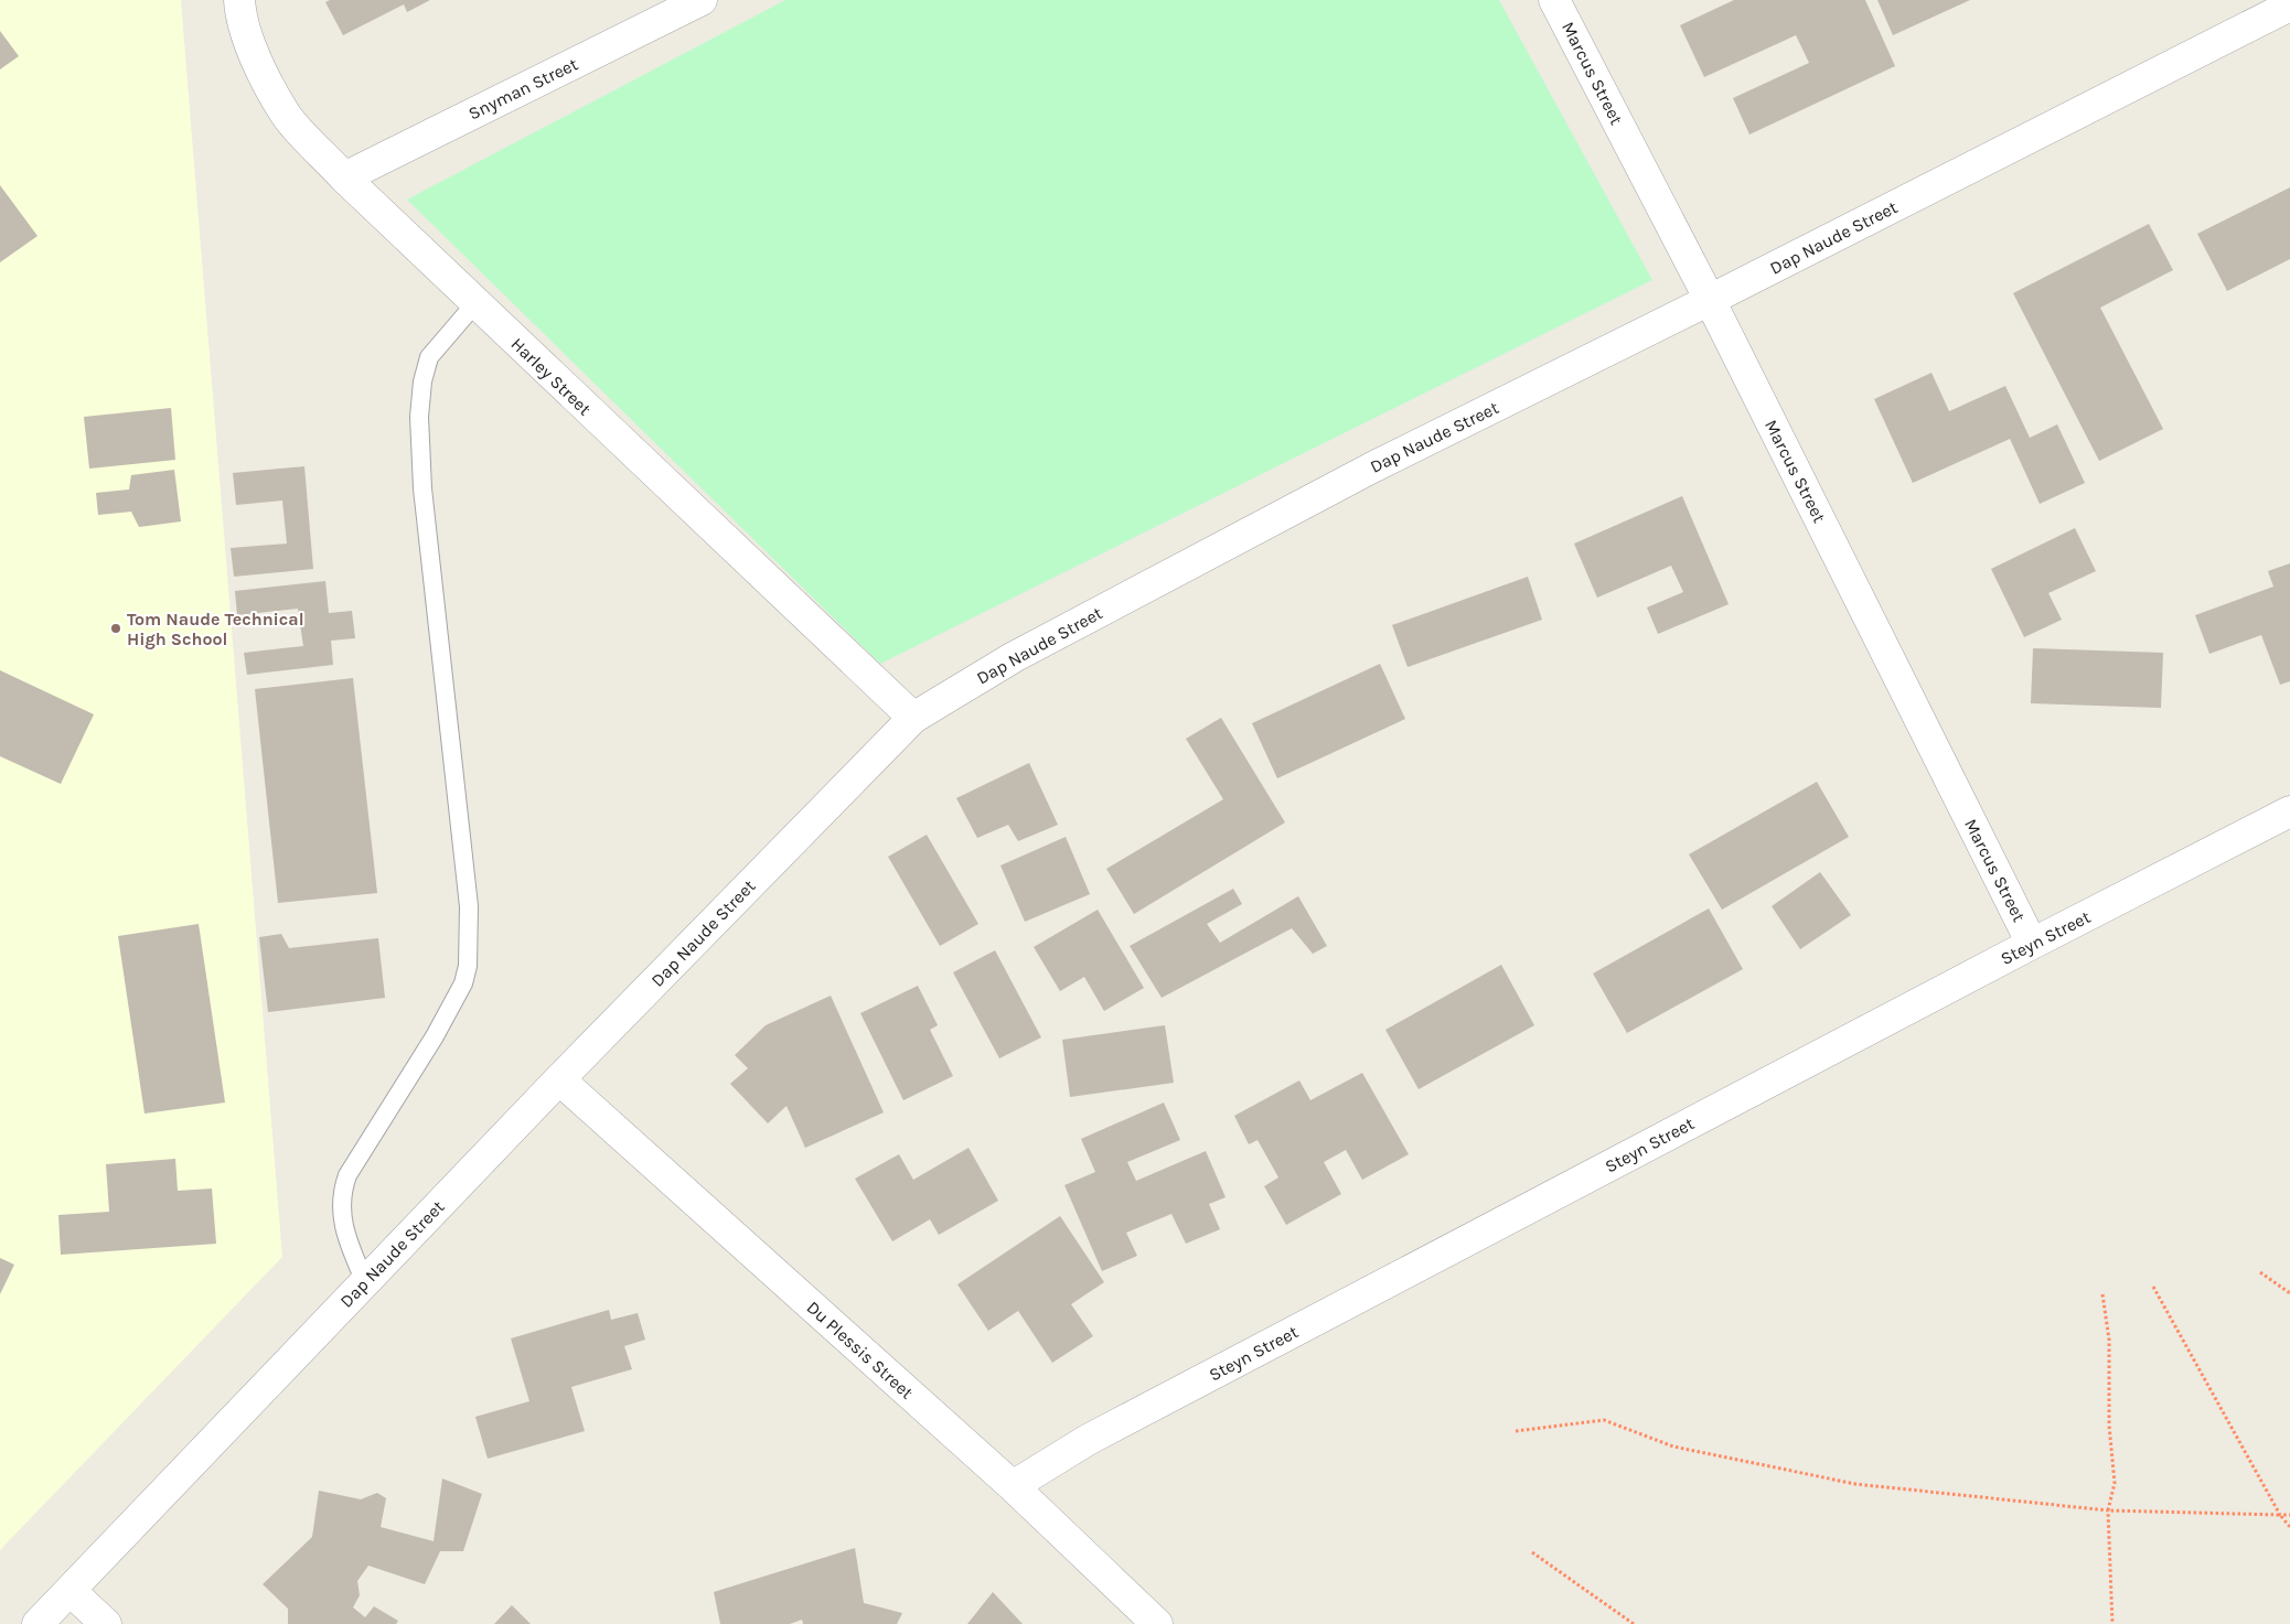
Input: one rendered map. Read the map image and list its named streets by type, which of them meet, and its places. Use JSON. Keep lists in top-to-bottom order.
{
  "streets": {
    "street": [
      "Marcus Street",
      "Snyman Street",
      "Dap Naude Street",
      "Harley Street",
      "Steyn Street",
      "Du Plessis Street"
    ]
  },
  "crossings": [
    ["Marcus Street", "Dap Naude Street"],
    ["Marcus Street", "Steyn Street"],
    ["Snyman Street", "Harley Street"],
    ["Dap Naude Street", "Harley Street"],
    ["Dap Naude Street", "Du Plessis Street"],
    ["Steyn Street", "Du Plessis Street"]
  ],
  "places": ["Tom Naude Technical High School"]
}
